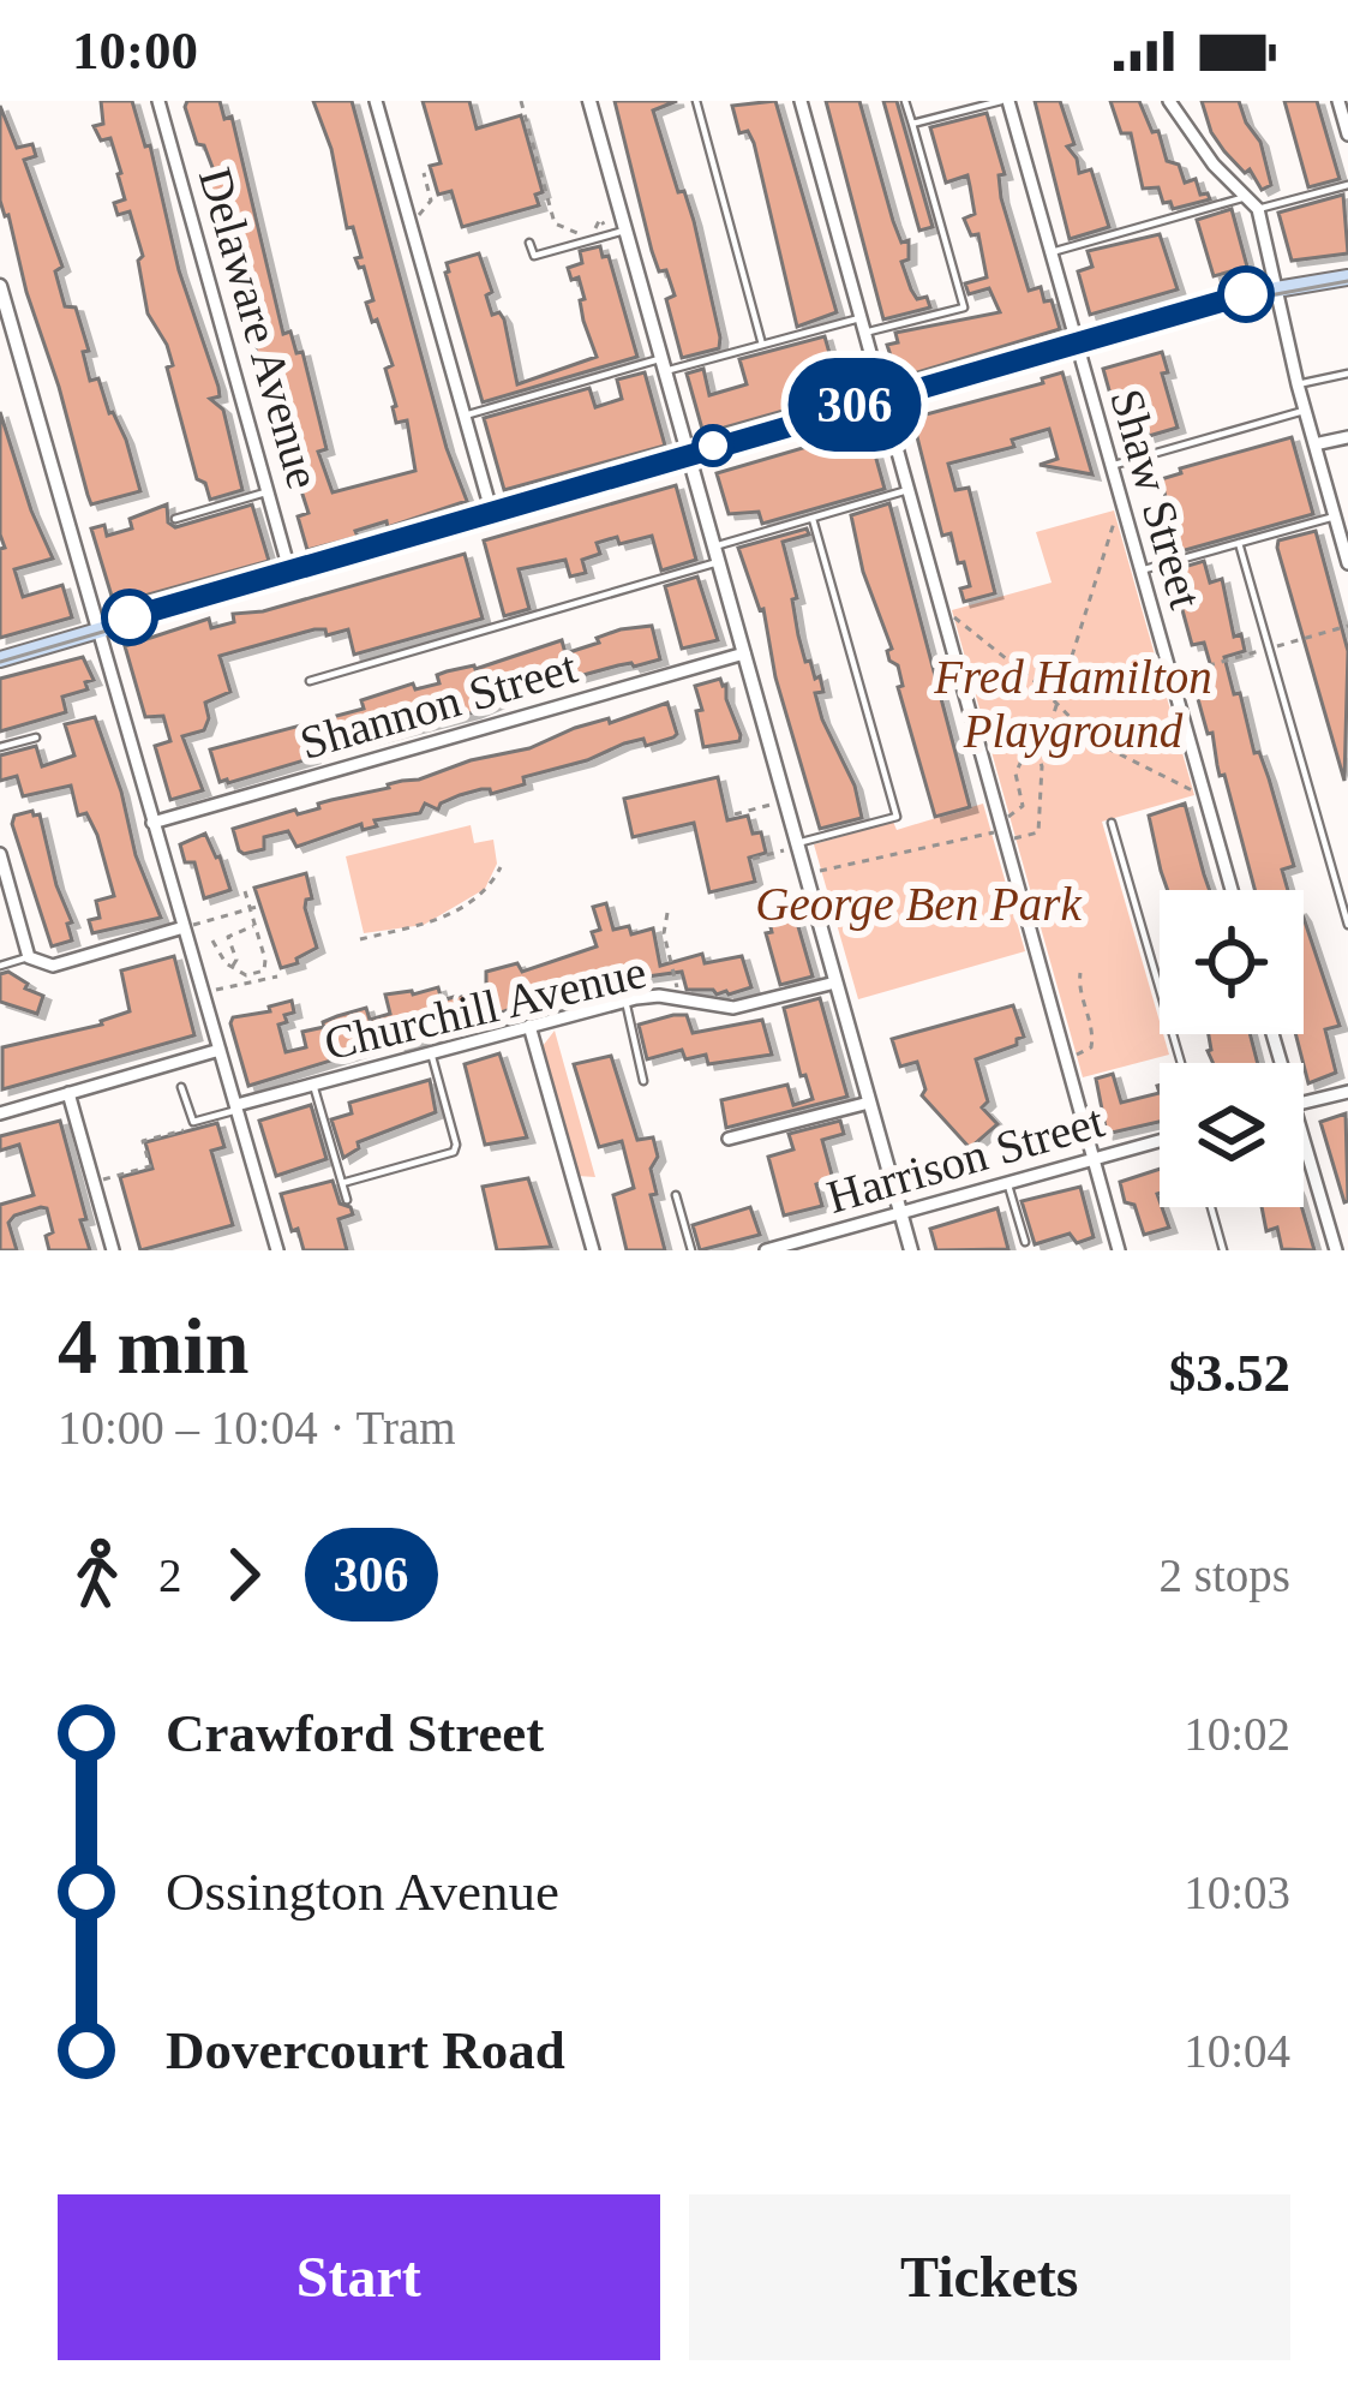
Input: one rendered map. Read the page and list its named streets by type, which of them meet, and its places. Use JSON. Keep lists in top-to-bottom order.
{
  "streets": {
    "street": [
      "Delaware Avenue",
      "Shaw Street",
      "Shannon Street",
      "Churchill Avenue",
      "Harrison Street"
    ]
  },
  "parks": ["Fred Hamilton Playground", "George Ben Park"],
  "lines": ["tram line 306"],
  "page": {
    "status": "10:00",
    "on_map": "306",
    "heading": ["4 min", "10:00 – 10:04 · Tram", "$3.52"],
    "legs": ["2", "306", "2 stops"],
    "list": [
      {
        "name": "Crawford Street",
        "value": "10:02"
      },
      {
        "name": "Ossington Avenue",
        "value": "10:03"
      },
      {
        "name": "Dovercourt Road",
        "value": "10:04"
      }
    ],
    "buttons": ["Start", "Tickets"]
  }
}
